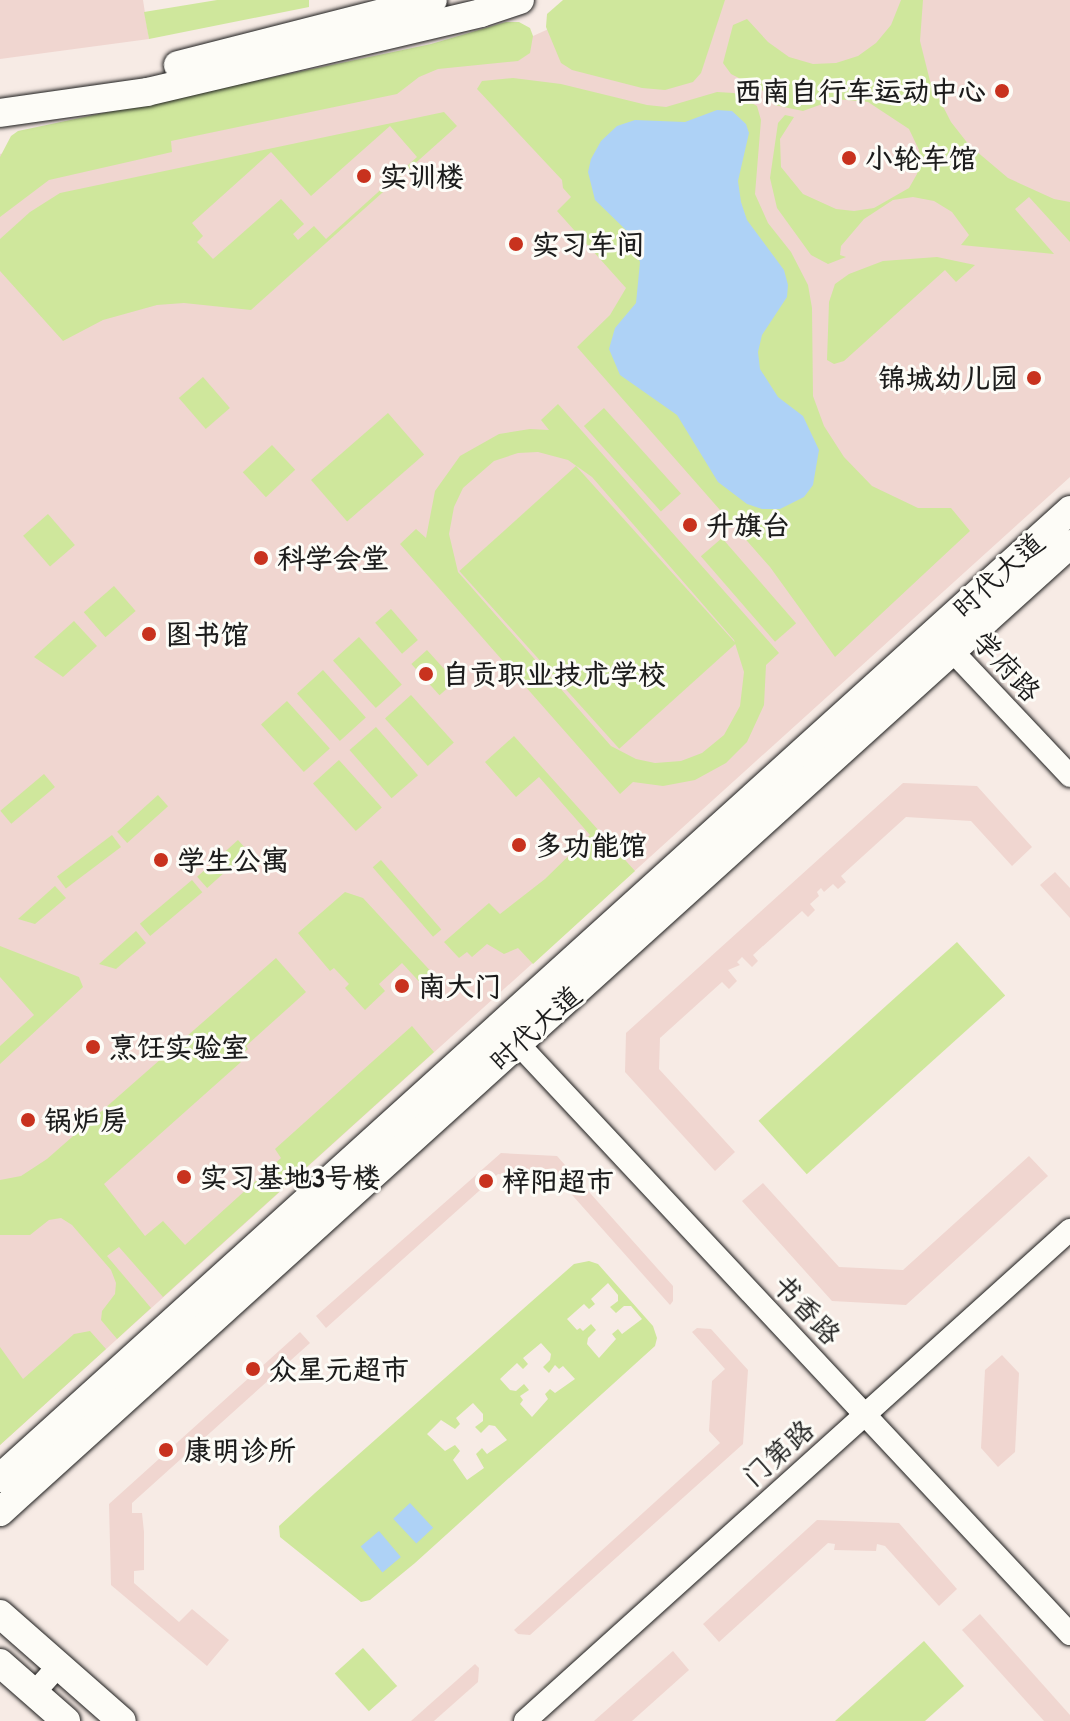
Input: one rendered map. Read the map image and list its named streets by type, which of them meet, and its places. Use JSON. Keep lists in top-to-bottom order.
{
  "streets": {
    "main road": ["时代大道"],
    "street": ["学府路", "书香路", "门第路"]
  },
  "crossings": [
    ["时代大道", "学府路"],
    ["时代大道", "书香路"],
    ["书香路", "门第路"]
  ],
  "places": [
    "西南自行车运动中心",
    "小轮车馆",
    "实训楼",
    "实习车间",
    "锦城幼儿园",
    "升旗台",
    "科学会堂",
    "图书馆",
    "自贡职业技术学校",
    "多功能馆",
    "学生公寓",
    "南大门",
    "烹饪实验室",
    "锅炉房",
    "实习基地3号楼",
    "梓阳超市",
    "众星元超市",
    "康明诊所"
  ]
}
